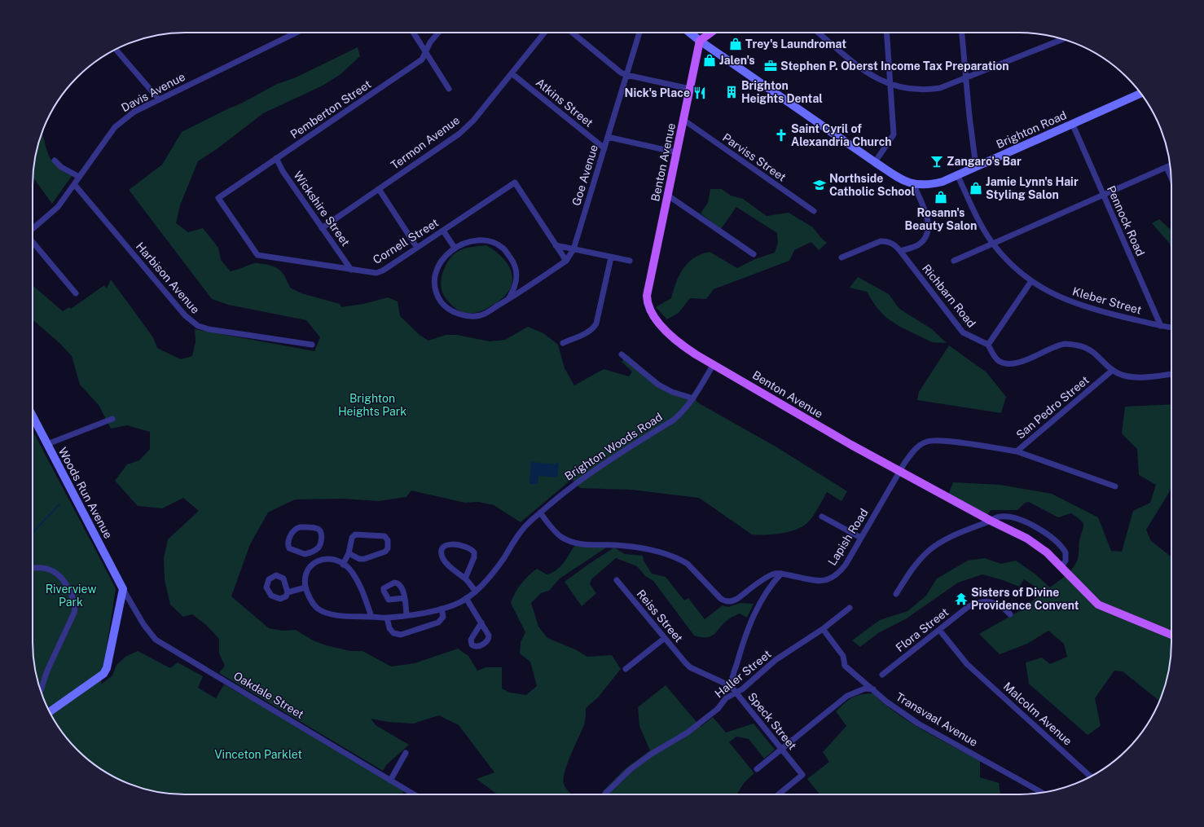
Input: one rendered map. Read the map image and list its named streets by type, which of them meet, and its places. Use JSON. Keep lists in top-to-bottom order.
{
  "streets": {
    "main road": ["Benton Avenue"],
    "street": [
      "Davis Avenue",
      "Atkins Street",
      "Pemberton Street",
      "Brighton Road",
      "Termon Avenue",
      "Parviss Street",
      "Goe Avenue",
      "Wickshire Street",
      "Pennock Road",
      "Cornell Street",
      "Harbison Avenue",
      "Richbarn Road",
      "Kleber Street",
      "San Pedro Street",
      "Brighton Woods Road",
      "Woods Run Avenue",
      "Lapish Road",
      "Reiss Street",
      "Flora Street",
      "Haller Street",
      "Oakdale Street",
      "Malcolm Avenue",
      "Transvaal Avenue",
      "Speck Street"
    ]
  },
  "crossings": [
    ["Davis Avenue", "Harbison Avenue"],
    ["Atkins Street", "Termon Avenue"],
    ["Atkins Street", "Goe Avenue"],
    ["Pemberton Street", "Wickshire Street"],
    ["Pemberton Street", "Cornell Street"],
    ["Brighton Road", "Benton Avenue"],
    ["Brighton Road", "Pennock Road"],
    ["Brighton Road", "Kleber Street"],
    ["Termon Avenue", "Wickshire Street"],
    ["Parviss Street", "Benton Avenue"],
    ["Benton Avenue", "San Pedro Street"],
    ["Benton Avenue", "Brighton Woods Road"],
    ["Benton Avenue", "Lapish Road"],
    ["Wickshire Street", "Cornell Street"],
    ["Pennock Road", "Kleber Street"],
    ["San Pedro Street", "Lapish Road"],
    ["Brighton Woods Road", "Lapish Road"],
    ["Woods Run Avenue", "Oakdale Street"],
    ["Reiss Street", "Speck Street"],
    ["Flora Street", "Malcolm Avenue"],
    ["Haller Street", "Transvaal Avenue"],
    ["Haller Street", "Speck Street"]
  ],
  "parks": ["Brighton Heights Park", "Riverview Park", "Vinceton Parklet"],
  "places": {
    "shop": [
      "Trey's Laundromat",
      "Jalen's",
      "Jamie Lynn's Hair Styling Salon",
      "Rosann's Beauty Salon"
    ],
    "office": ["Stephen P. Oberst Income Tax Preparation"],
    "building": ["Brighton Heights Dental"],
    "restaurant": ["Nick's Place"],
    "church": ["Saint Cyril of Alexandria Church"],
    "bar": ["Zangaro's Bar"],
    "school or university": ["Northside Catholic School"],
    "temple": ["Sisters of Divine Providence Convent"]
  }
}
